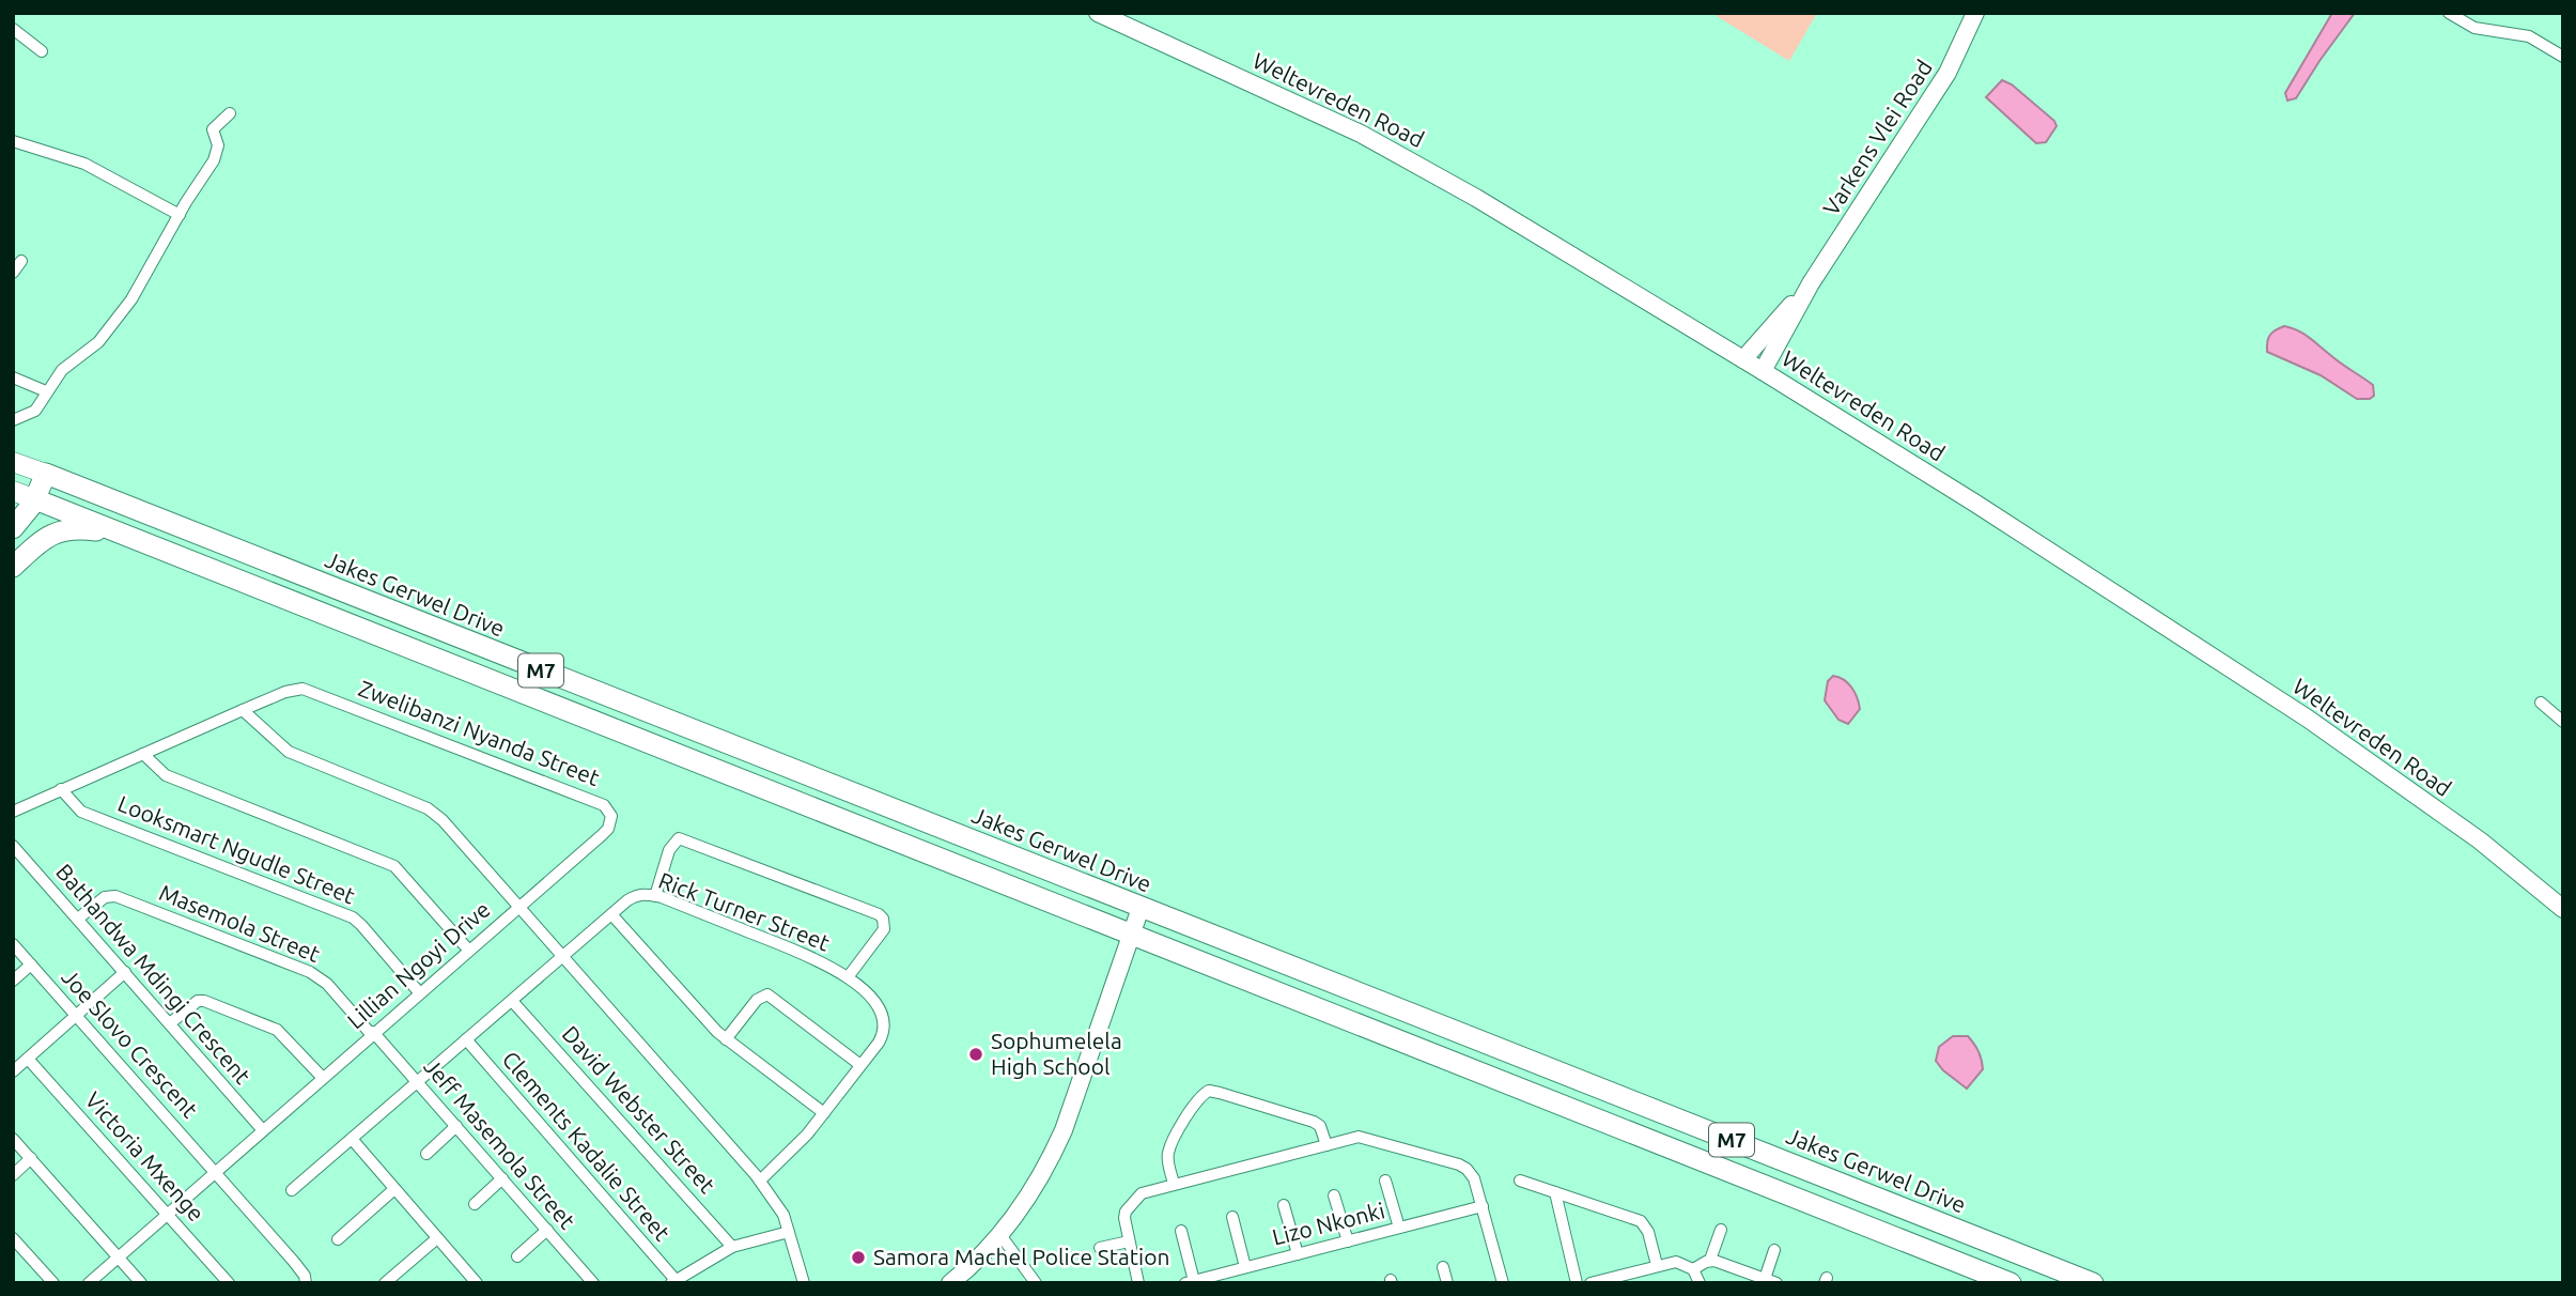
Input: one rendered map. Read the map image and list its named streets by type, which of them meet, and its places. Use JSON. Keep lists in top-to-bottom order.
{
  "streets": {
    "highway": ["Jakes Gerwel Drive", "M7"],
    "street": [
      "Weltevreden Road",
      "Varkens Vlei Road",
      "Zwelibanzi Nyanda Street",
      "Looksmart Ngudle Street",
      "Rick Turner Street",
      "Masemola Street",
      "Lillian Ngoyi Drive",
      "Bathandwa Mdingi Crescent",
      "Joe Slovo Crescent",
      "David Webster Street",
      "Jeff Masemola Street",
      "Clements Kadalie Street",
      "Victoria Mxenge",
      "Lizo Nkonki"
    ]
  },
  "crossings": [
    ["Weltevreden Road", "Varkens Vlei Road"],
    ["Zwelibanzi Nyanda Street", "Lillian Ngoyi Drive"],
    ["Looksmart Ngudle Street", "Lillian Ngoyi Drive"],
    ["Rick Turner Street", "Lillian Ngoyi Drive"],
    ["Rick Turner Street", "David Webster Street"],
    ["Rick Turner Street", "Jeff Masemola Street"],
    ["Rick Turner Street", "Clements Kadalie Street"],
    ["Masemola Street", "Lillian Ngoyi Drive"],
    ["Masemola Street", "Bathandwa Mdingi Crescent"],
    ["Masemola Street", "Jeff Masemola Street"],
    ["Lillian Ngoyi Drive", "Bathandwa Mdingi Crescent"],
    ["Lillian Ngoyi Drive", "Joe Slovo Crescent"],
    ["Lillian Ngoyi Drive", "Jeff Masemola Street"],
    ["Lillian Ngoyi Drive", "Victoria Mxenge"]
  ],
  "places": ["Sophumelela High School", "Samora Machel Police Station"]
}
